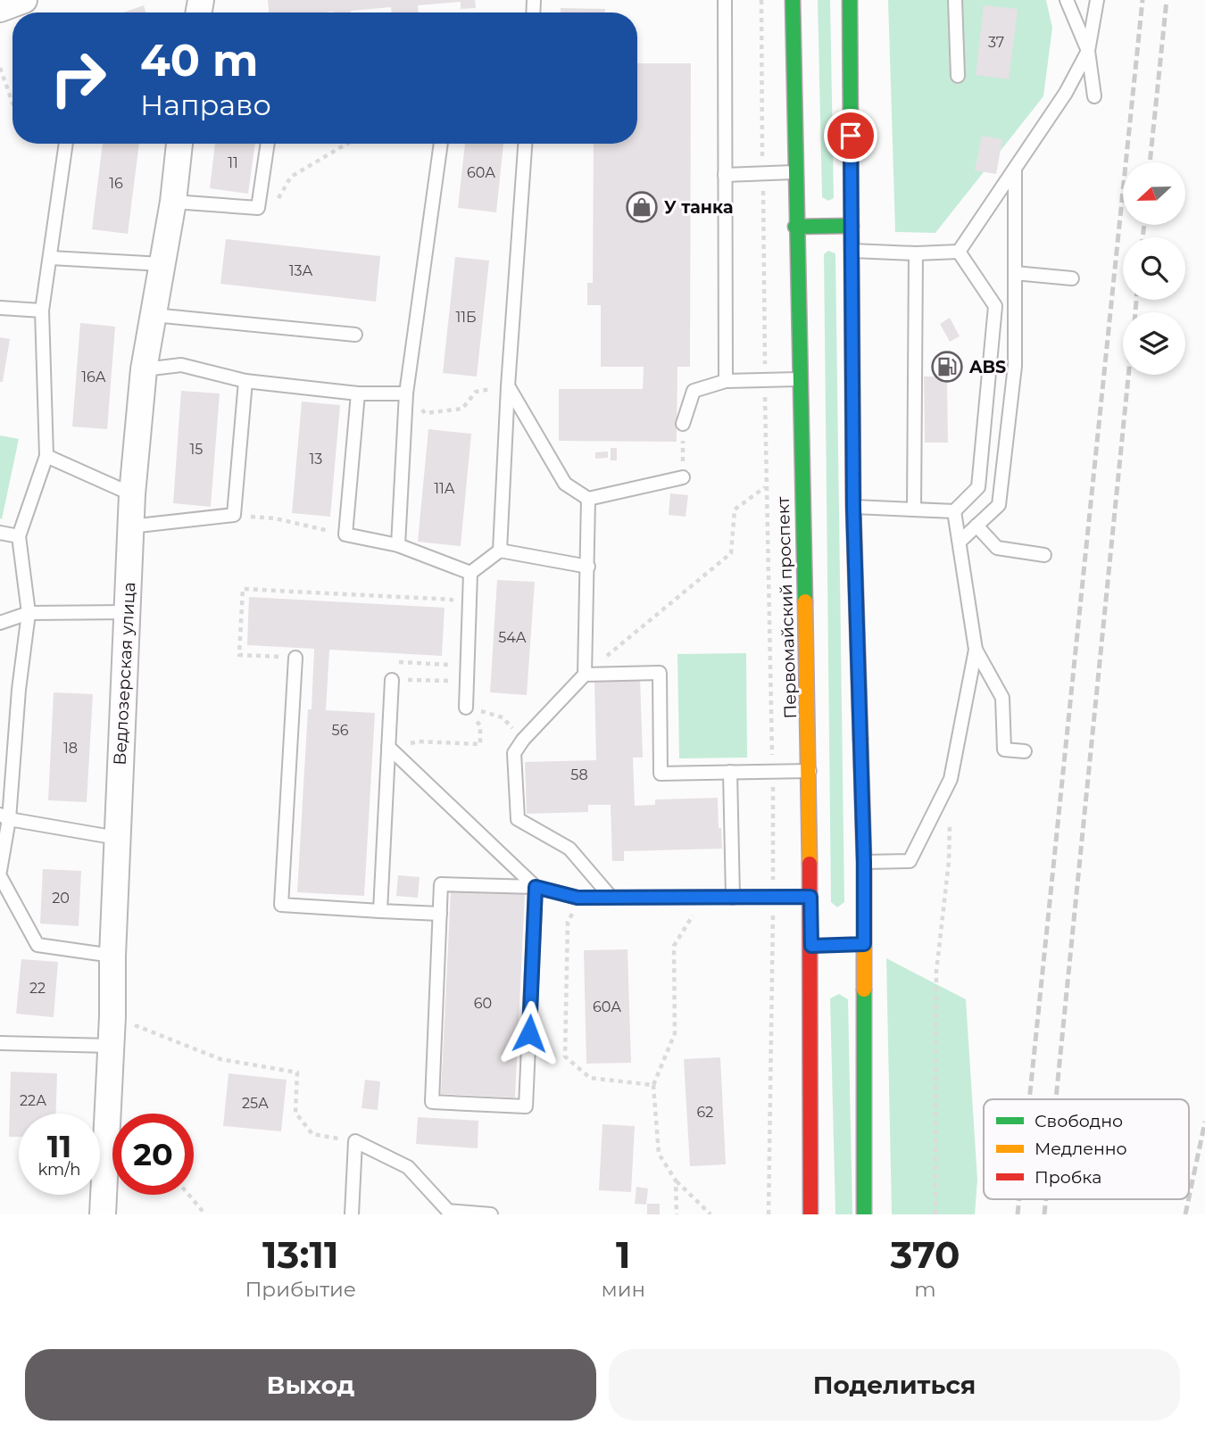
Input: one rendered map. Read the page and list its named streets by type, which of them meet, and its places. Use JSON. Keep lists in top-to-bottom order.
{
  "streets": {
    "main road": ["Первомайский проспект"],
    "street": ["Ведлозерская улица"]
  },
  "places": {
    "shop": ["У танка"],
    "fuel station": ["ABS"]
  },
  "house_numbers": [
    "37",
    "11",
    "60А",
    "16",
    "13А",
    "11Б",
    "16А",
    "15",
    "13",
    "11А",
    "54А",
    "56",
    "18",
    "58",
    "20",
    "22",
    "60",
    "60А",
    "22А",
    "25А",
    "62"
  ],
  "legend": ["Свободно", "Медленно", "Пробка"],
  "north": "left",
  "page": {
    "turn": ["40 m", "Направо"],
    "speed": "11 km/h",
    "limit": "20",
    "eta": [
      "13:11",
      "Прибытие",
      "1",
      "мин",
      "370",
      "m"
    ],
    "buttons": ["Выход", "Поделиться"]
  }
}
